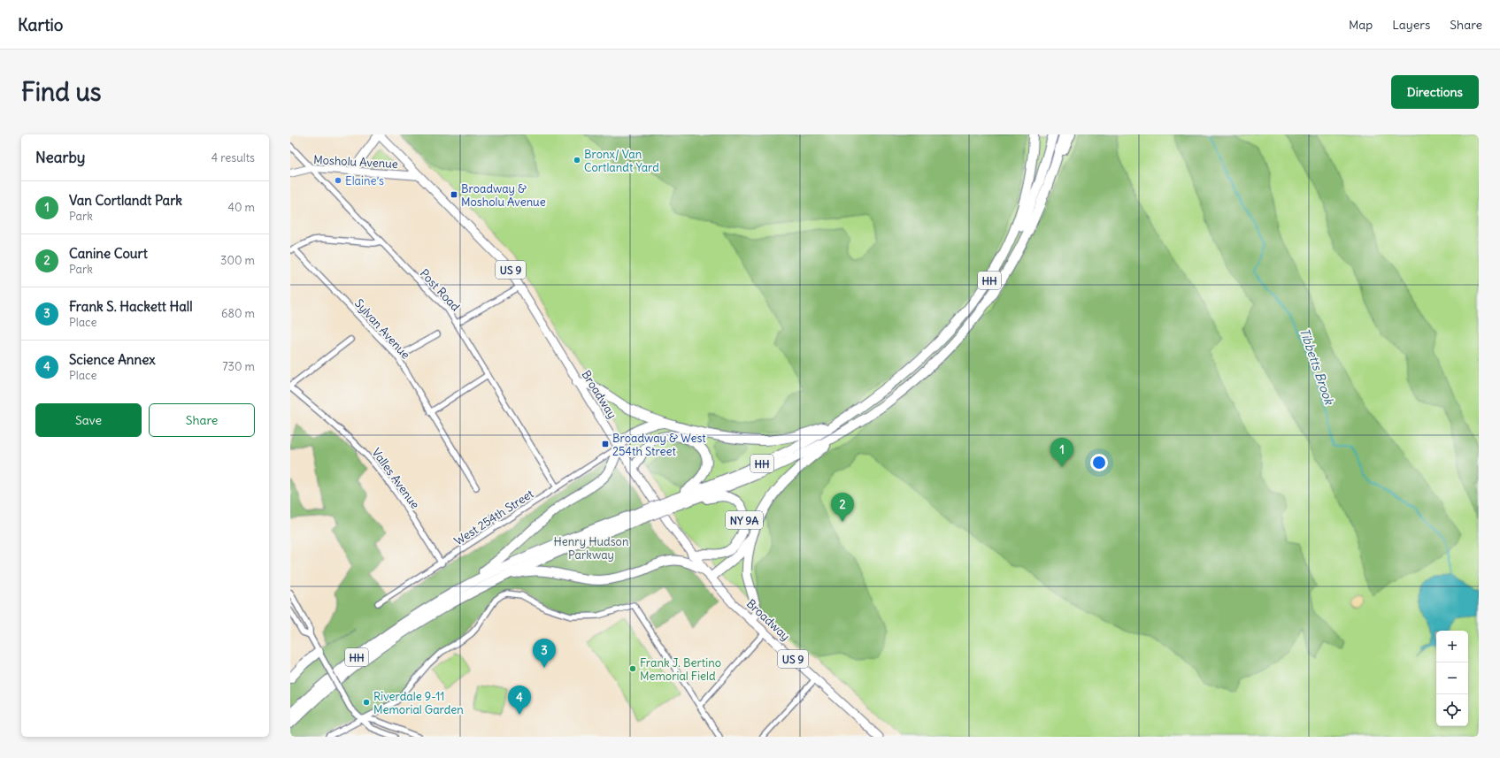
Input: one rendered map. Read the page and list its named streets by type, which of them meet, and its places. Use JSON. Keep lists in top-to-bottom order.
{
  "streets": {
    "highway": ["HH", "NY 9A"],
    "main road": ["US 9", "Broadway"],
    "street": [
      "Mosholu Avenue",
      "Post Road",
      "Sylvan Avenue",
      "Valles Avenue",
      "West 254th Street"
    ]
  },
  "crossings": [
    ["Mosholu Avenue", "Post Road"],
    ["Mosholu Avenue", "Broadway"],
    ["HH", "NY 9A"],
    ["Post Road", "West 254th Street"],
    ["Broadway", "West 254th Street"],
    ["Broadway", "NY 9A"],
    ["Valles Avenue", "West 254th Street"]
  ],
  "water": ["Tibbetts Brook"],
  "parks": ["Henry Hudson Parkway"],
  "places": {
    "other": [
      "Bronx/ Van Cortlandt Yard",
      "Elaine’s",
      "Frank J. Bertino Memorial Field",
      "Riverdale 9-11 Memorial Garden"
    ],
    "transit": ["Broadway & Mosholu Avenue", "Broadway & West 254th Street"]
  },
  "page": {
    "header": "Kartio",
    "nav": ["Map", "Layers", "Share"],
    "buttons": [
      "Directions",
      ["Save", "Share"]
    ],
    "title": "Find us",
    "heading": ["Nearby", "4 results"],
    "list": [
      {
        "mark": "1",
        "name": "Van Cortlandt Park",
        "note": "Park",
        "value": "40 m"
      },
      {
        "mark": "2",
        "name": "Canine Court",
        "note": "Park",
        "value": "300 m"
      },
      {
        "mark": "3",
        "name": "Frank S. Hackett Hall",
        "note": "Place",
        "value": "680 m"
      },
      {
        "mark": "4",
        "name": "Science Annex",
        "note": "Place",
        "value": "730 m"
      }
    ],
    "pins": [
      "1",
      "2",
      "3",
      "4"
    ],
    "map_buttons": ["+", "−"]
  }
}
